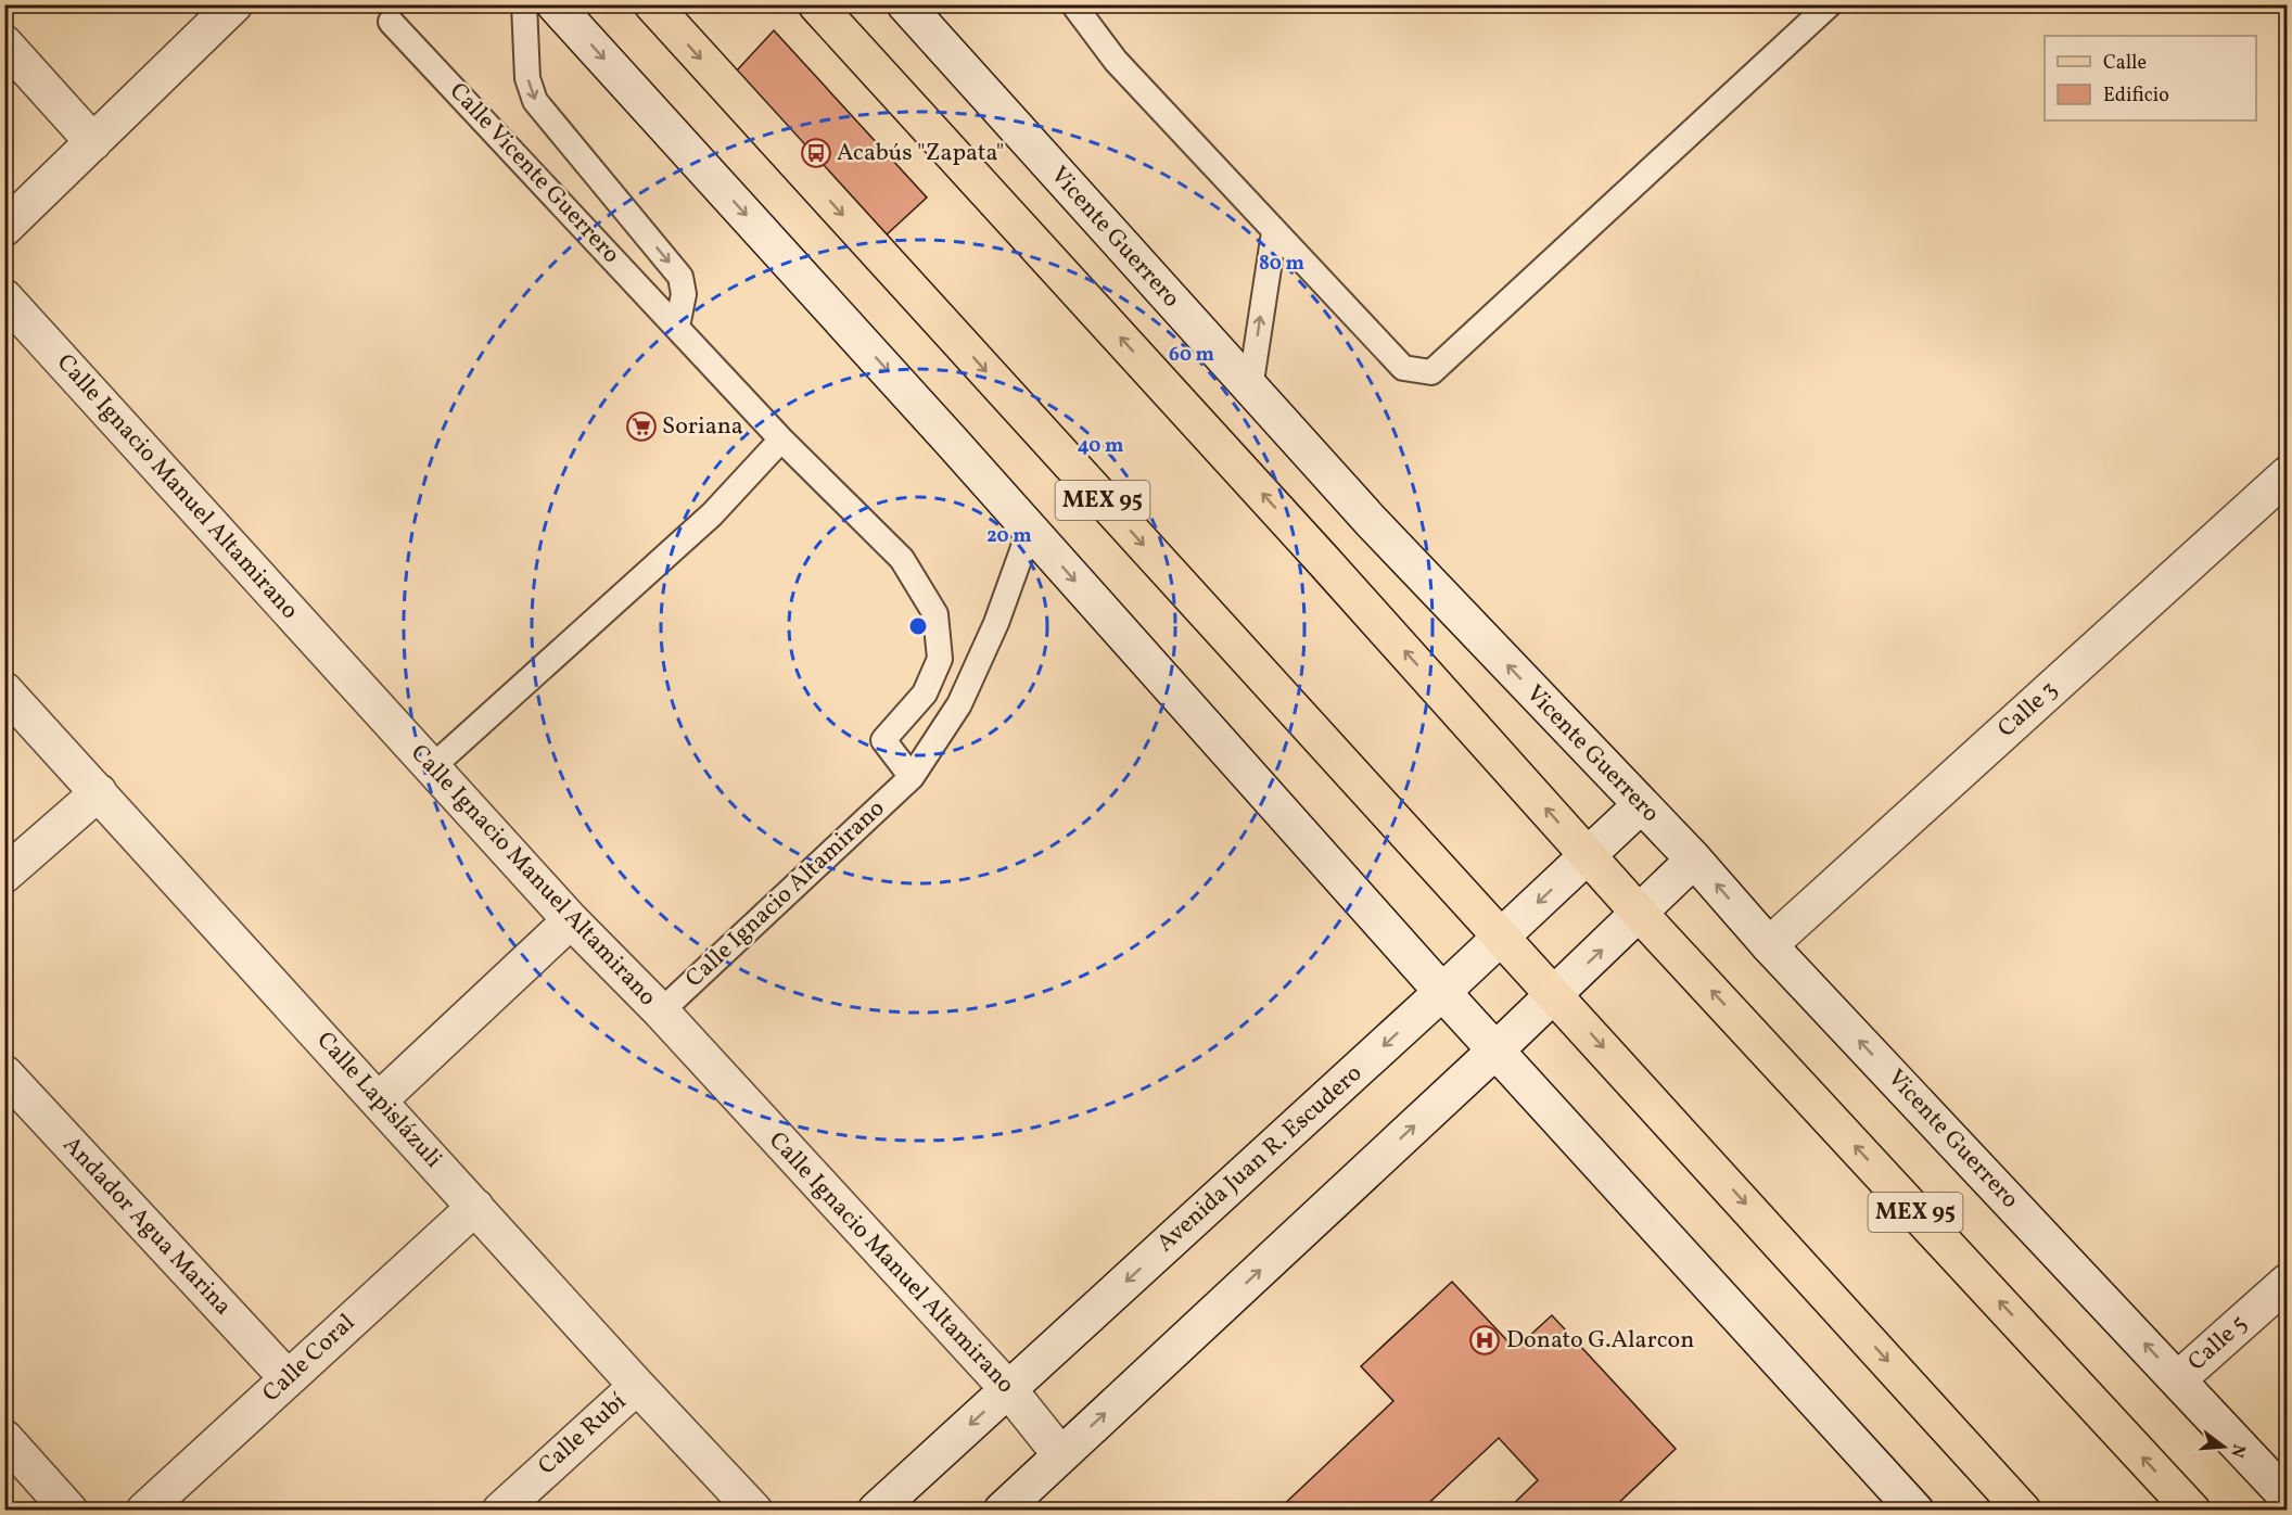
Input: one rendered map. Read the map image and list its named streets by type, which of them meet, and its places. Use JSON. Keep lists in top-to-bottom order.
{
  "streets": {
    "main road": [
      "Vicente Guerrero",
      "Calle Ignacio Manuel Altamirano",
      "MEX 95",
      "Calle 3",
      "Calle Lapislázuli",
      "Avenida Juan R. Escudero",
      "Andador Agua Marina",
      "Calle 5",
      "Calle Coral",
      "Calle Rubí"
    ],
    "lane": ["Calle Vicente Guerrero", "Calle Ignacio Altamirano"]
  },
  "crossings": [
    ["Calle Vicente Guerrero", "Calle Ignacio Altamirano"],
    ["Vicente Guerrero", "Calle 3"],
    ["Vicente Guerrero", "Avenida Juan R. Escudero"],
    ["Vicente Guerrero", "Calle 5"],
    ["Calle Ignacio Manuel Altamirano", "Calle Ignacio Altamirano"],
    ["Calle Ignacio Manuel Altamirano", "Avenida Juan R. Escudero"],
    ["MEX 95", "Avenida Juan R. Escudero"],
    ["Calle Lapislázuli", "Calle Coral"],
    ["Calle Lapislázuli", "Calle Rubí"],
    ["Andador Agua Marina", "Calle Coral"]
  ],
  "places": {
    "bus stop": ["Acabús \"Zapata\""],
    "supermarket": ["Soriana"],
    "hospital": ["Donato G.Alarcon"]
  },
  "legend": ["Calle", "Edificio"],
  "north": "right",
  "rings": [
    "80 m",
    "60 m",
    "40 m",
    "20 m"
  ]
}
